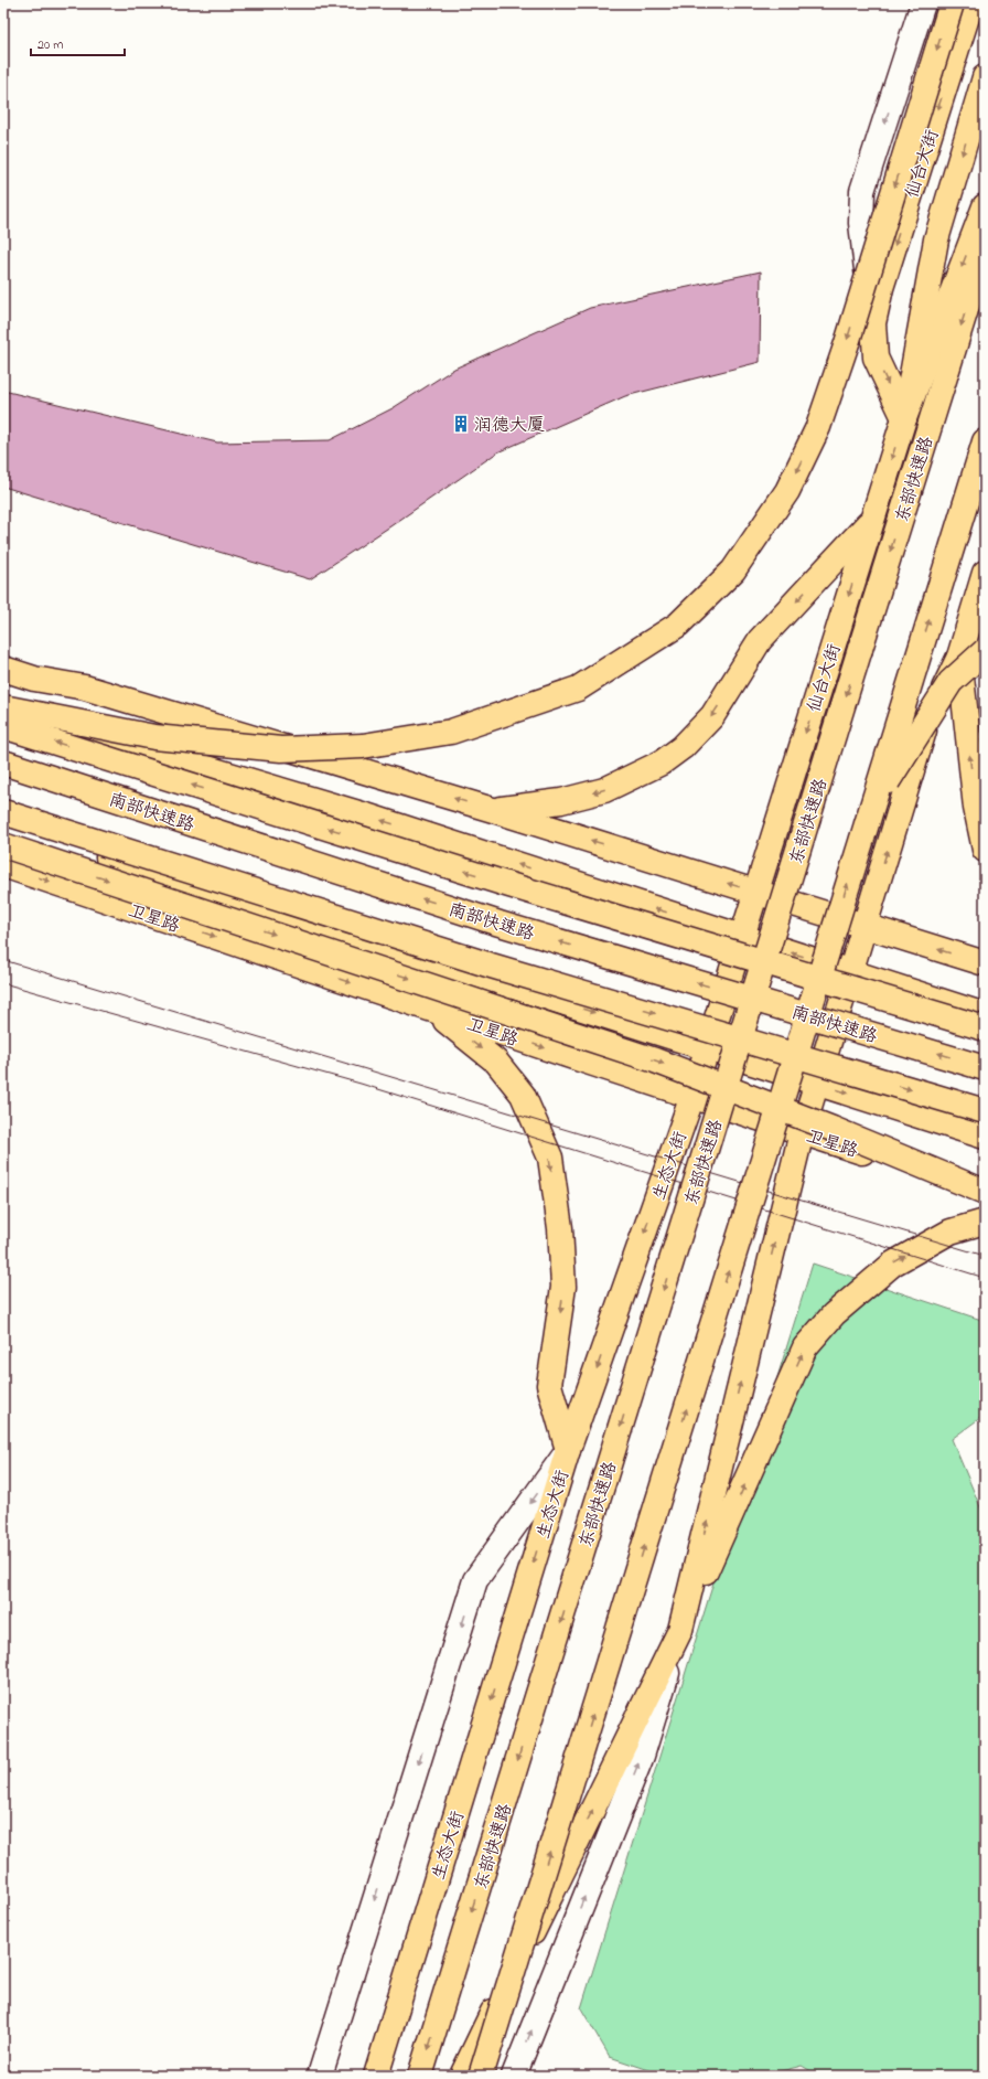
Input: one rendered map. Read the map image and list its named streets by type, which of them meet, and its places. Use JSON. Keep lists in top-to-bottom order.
{
  "streets": {
    "main road": [
      "仙台大街",
      "东部快速路",
      "南部快速路",
      "卫星路",
      "生态大街"
    ]
  },
  "crossings": [
    ["仙台大街", "生态大街"],
    ["卫星路", "生态大街"]
  ],
  "one_way": ["仙台大街"],
  "places": {
    "building": ["润德大厦"]
  },
  "scale_bar": "20 m"
}
